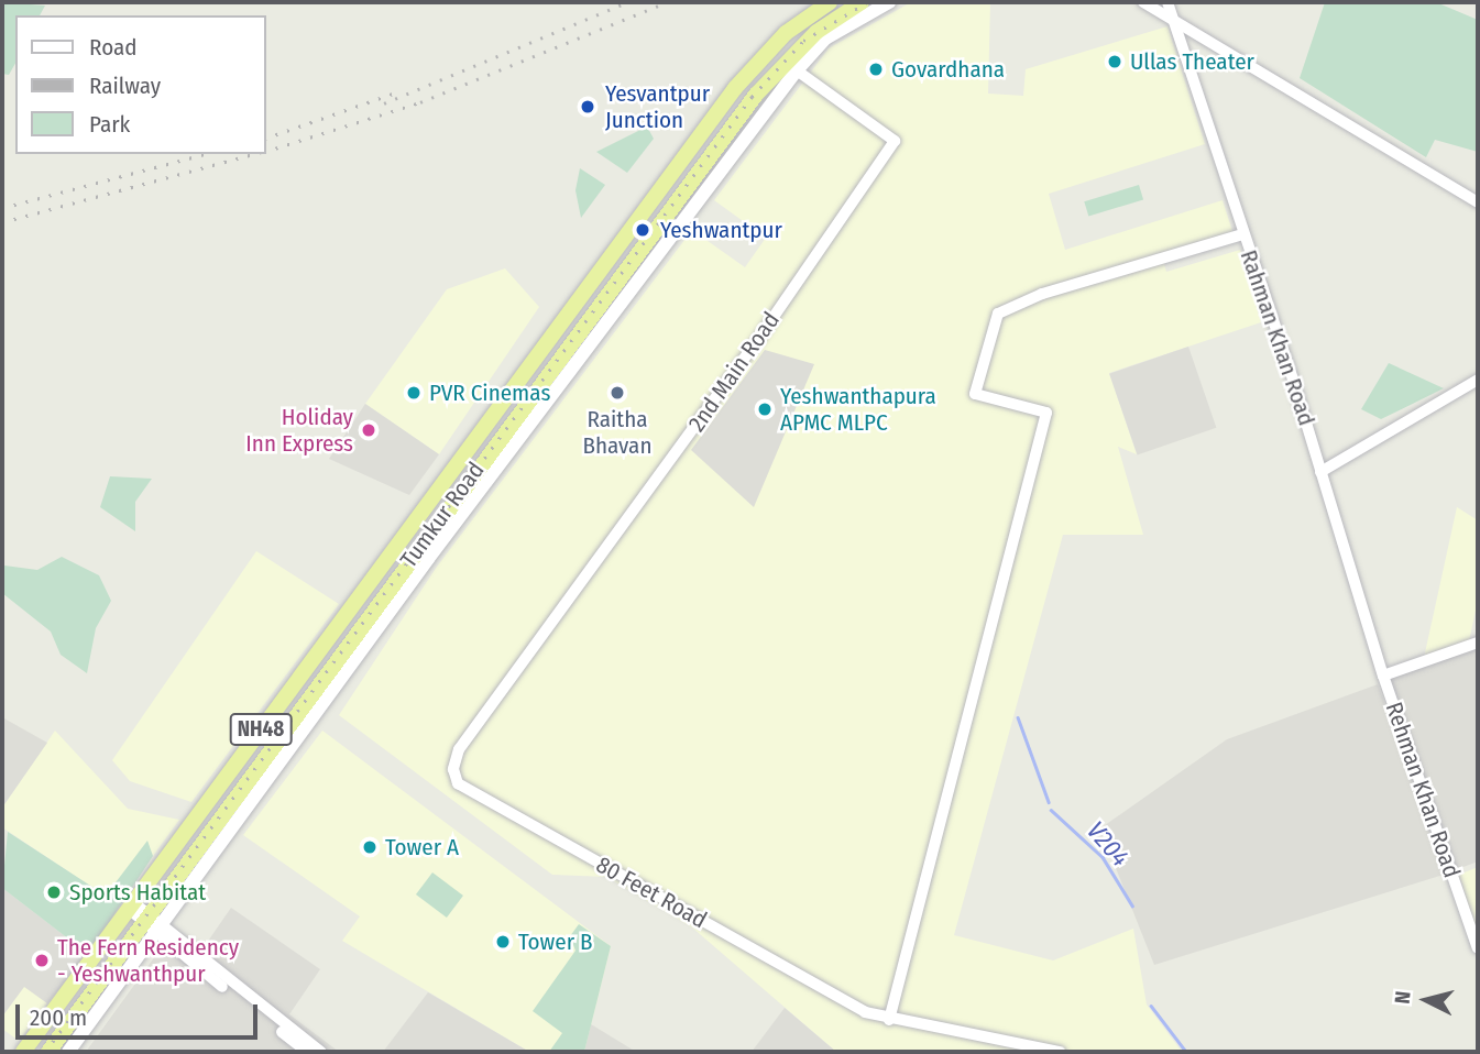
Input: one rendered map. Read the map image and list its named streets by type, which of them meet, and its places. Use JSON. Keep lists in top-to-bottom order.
{
  "streets": {
    "highway": ["Tumkur Road", "NH48"],
    "street": [
      "Rahman Khan Road",
      "2nd Main Road",
      "Rehman Khan Road",
      "80 Feet Road"
    ]
  },
  "crossings": [
    ["Rahman Khan Road", "Rehman Khan Road"],
    ["2nd Main Road", "80 Feet Road"]
  ],
  "water": ["V204"],
  "places": [
    "Ullas Theater",
    "Govardhana",
    "Yesvantpur Junction",
    "Yeshwantpur",
    "PVR Cinemas",
    "Raitha Bhavan",
    "Yeshwanthapura APMC MLPC",
    "Holiday Inn Express",
    "Tower A",
    "Sports Habitat",
    "Tower B",
    "The Fern Residency - Yeshwanthpur"
  ],
  "legend": ["Road", "Railway", "Park"],
  "scale_bar": "200 m",
  "north": "left"
}
